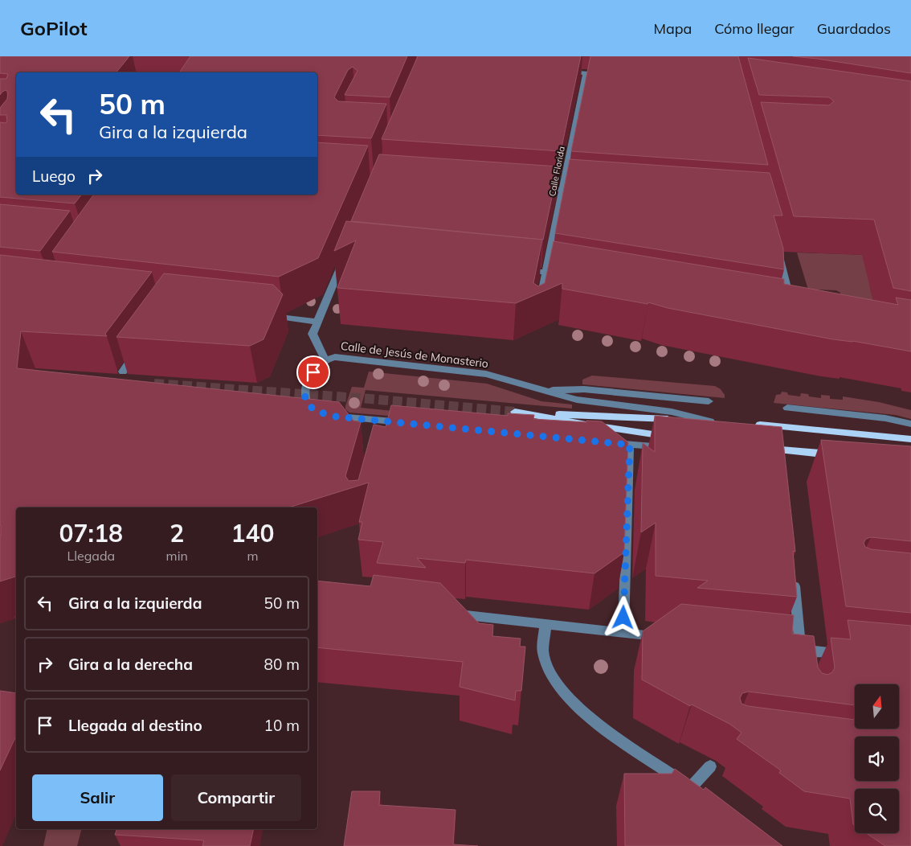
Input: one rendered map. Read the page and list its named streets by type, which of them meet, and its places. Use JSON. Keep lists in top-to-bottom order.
{
  "streets": {
    "main road": ["Calle de Jesús de Monasterio"],
    "street": ["Calle Florida"]
  },
  "north": "top",
  "page": {
    "header": "GoPilot",
    "nav": ["Mapa", "Cómo llegar", "Guardados"],
    "turn": ["50 m", "Gira a la izquierda"],
    "then": "Luego",
    "eta": [
      "07:18",
      "Llegada",
      "2",
      "min",
      "140",
      "m"
    ],
    "list": [
      {
        "name": "Gira a la izquierda",
        "value": "50 m"
      },
      {
        "name": "Gira a la derecha",
        "value": "80 m"
      },
      {
        "name": "Llegada al destino",
        "value": "10 m"
      }
    ],
    "buttons": ["Salir", "Compartir"]
  }
}
